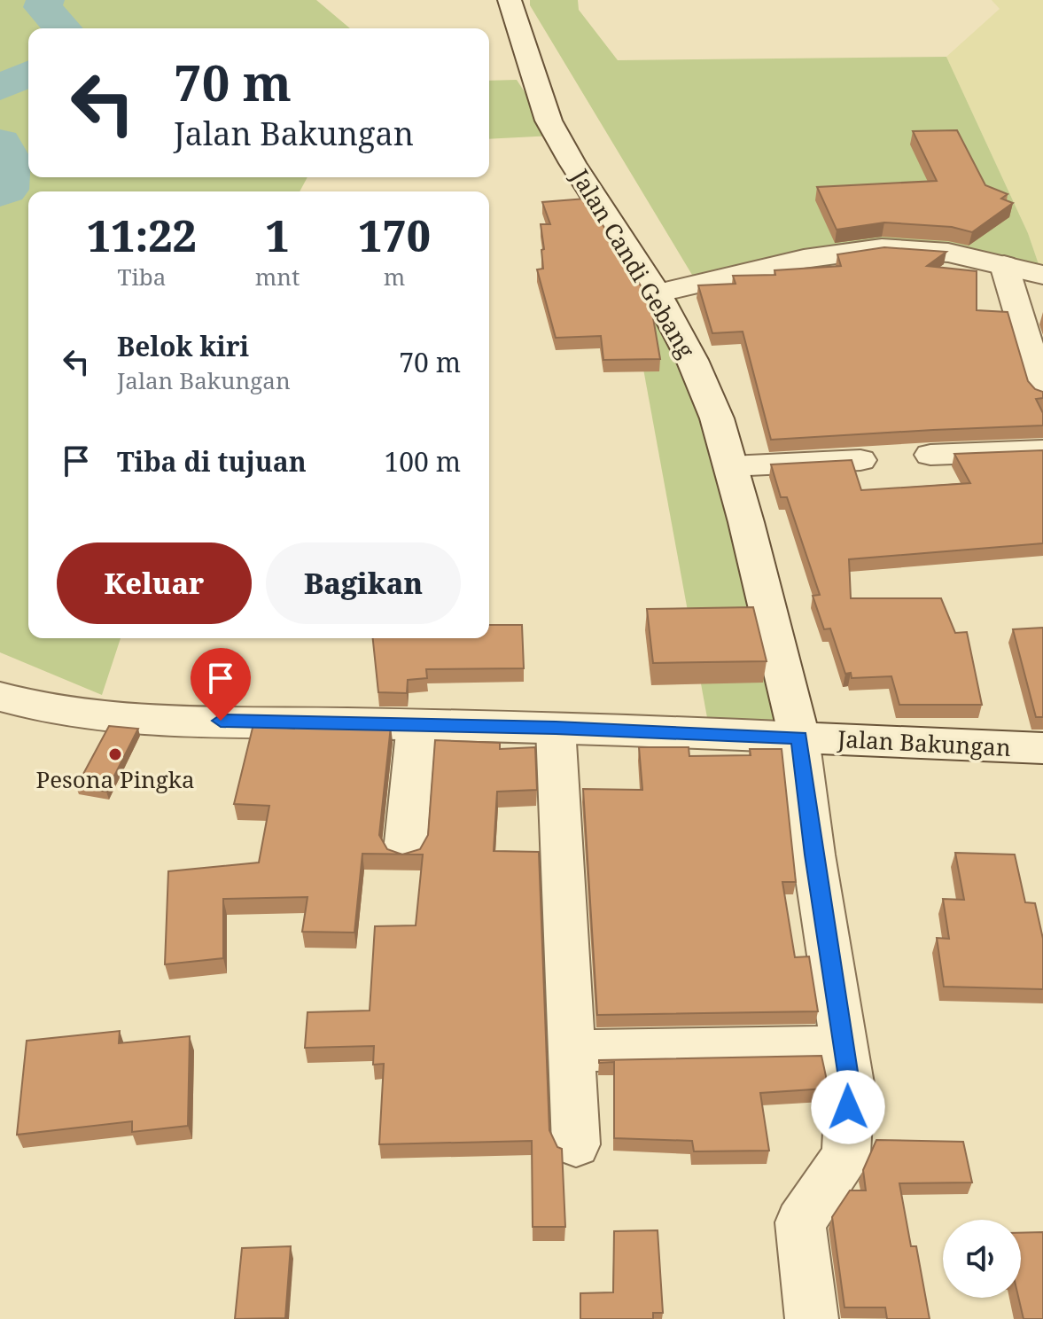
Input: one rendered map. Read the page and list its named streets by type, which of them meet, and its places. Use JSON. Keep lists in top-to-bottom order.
{
  "streets": {
    "main road": ["Jalan Candi Gebang", "Jalan Bakungan"]
  },
  "crossings": [
    ["Jalan Candi Gebang", "Jalan Bakungan"]
  ],
  "places": ["Pesona Pingka"],
  "page": {
    "turn": ["70 m", "Jalan Bakungan"],
    "eta": [
      "11:22",
      "Tiba",
      "1",
      "mnt",
      "170",
      "m"
    ],
    "list": [
      {
        "name": "Belok kiri",
        "note": "Jalan Bakungan",
        "value": "70 m"
      },
      {
        "name": "Tiba di tujuan",
        "value": "100 m"
      }
    ],
    "buttons": ["Keluar", "Bagikan"]
  }
}
